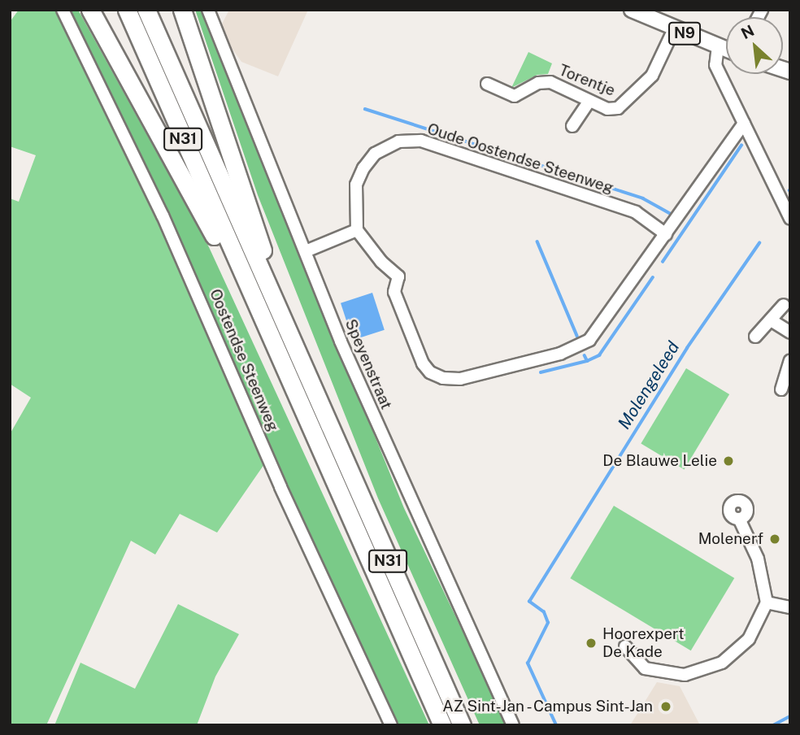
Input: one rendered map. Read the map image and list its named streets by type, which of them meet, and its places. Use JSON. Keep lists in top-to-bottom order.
{
  "streets": {
    "highway": ["N31"],
    "main road": ["N9"],
    "street": [
      "Torentje",
      "Oude Oostendse Steenweg",
      "Oostendse Steenweg",
      "Speyenstraat"
    ]
  },
  "crossings": [
    ["N9", "Torentje"]
  ],
  "water": ["Molengeleed"],
  "places": [
    "De Blauwe Lelie",
    "Molenerf",
    "Hoorexpert De Kade",
    "AZ Sint-Jan - Campus Sint-Jan"
  ],
  "north": "top left"
}
